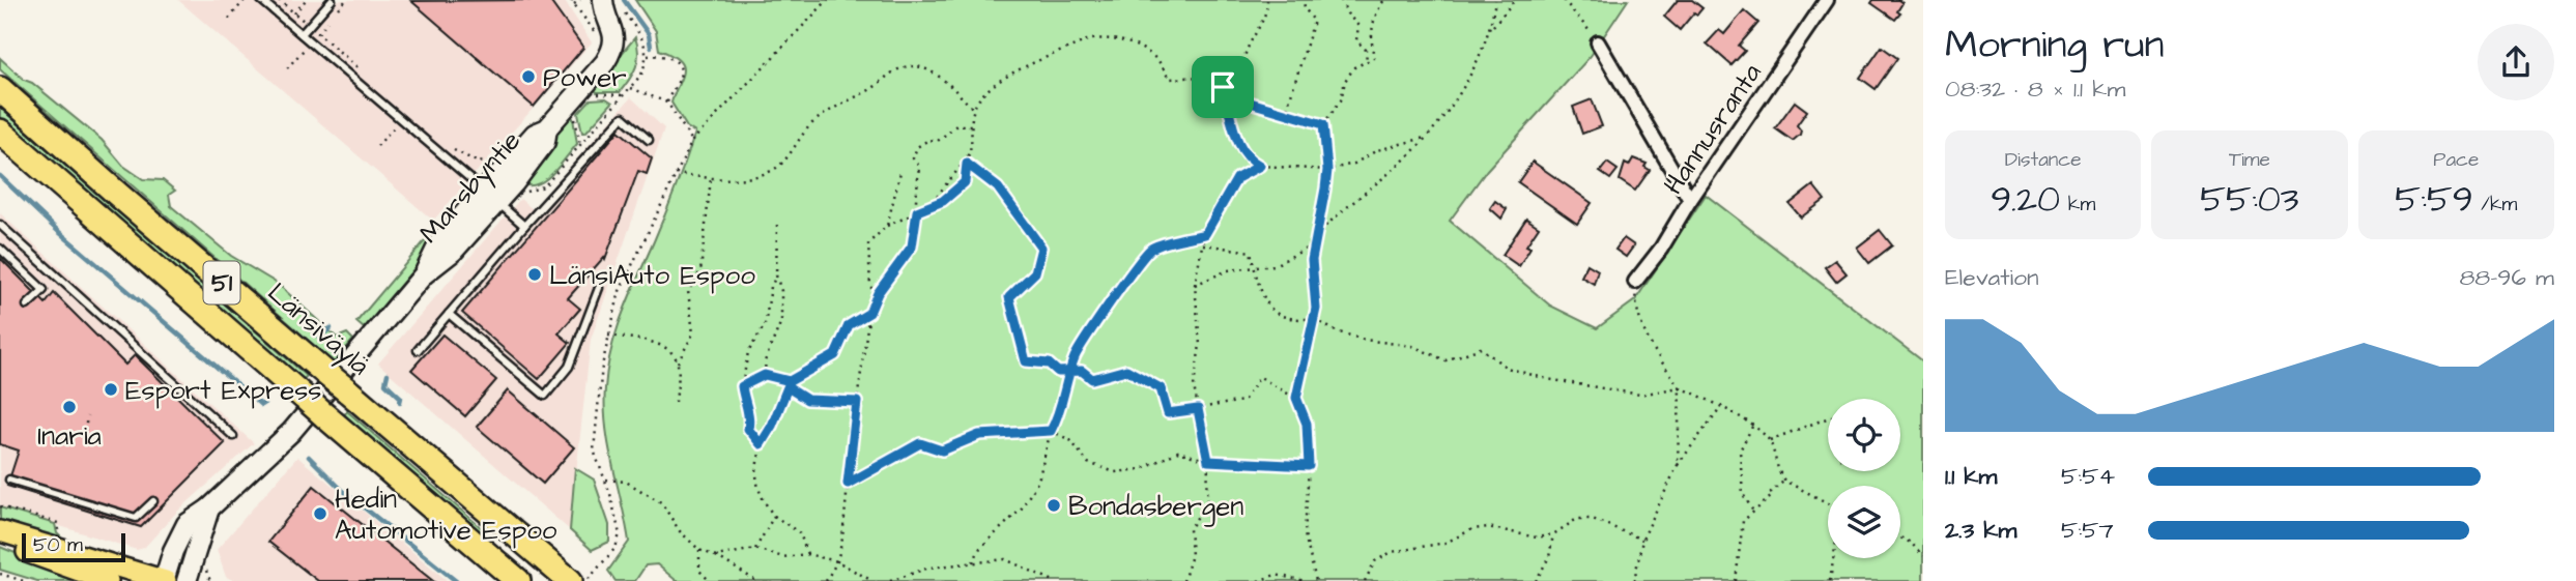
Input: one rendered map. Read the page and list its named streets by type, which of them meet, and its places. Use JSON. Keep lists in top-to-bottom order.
{
  "streets": {
    "highway": ["51", "Länsiväylä"],
    "main road": ["Marsbyntie"],
    "street": ["Hannusranta"]
  },
  "places": [
    "Power",
    "LänsiAuto Espoo",
    "Esport Express",
    "Inaria",
    "Bondasbergen",
    "Hedin Automotive Espoo"
  ],
  "scale_bar": "50 m",
  "page": {
    "heading": ["Morning run", "08:32 · 8 × 1.1 km"],
    "stats": [
      ["Distance", "9.20 km"],
      ["Time", "55:03"],
      ["Pace", "5:59 /km"]
    ],
    "chart": ["Elevation", "88–96 m"],
    "list": [
      {
        "name": "1.1 km",
        "note": "5:54"
      },
      {
        "name": "2.3 km",
        "note": "5:57"
      }
    ],
    "scale": "50 m"
  }
}
